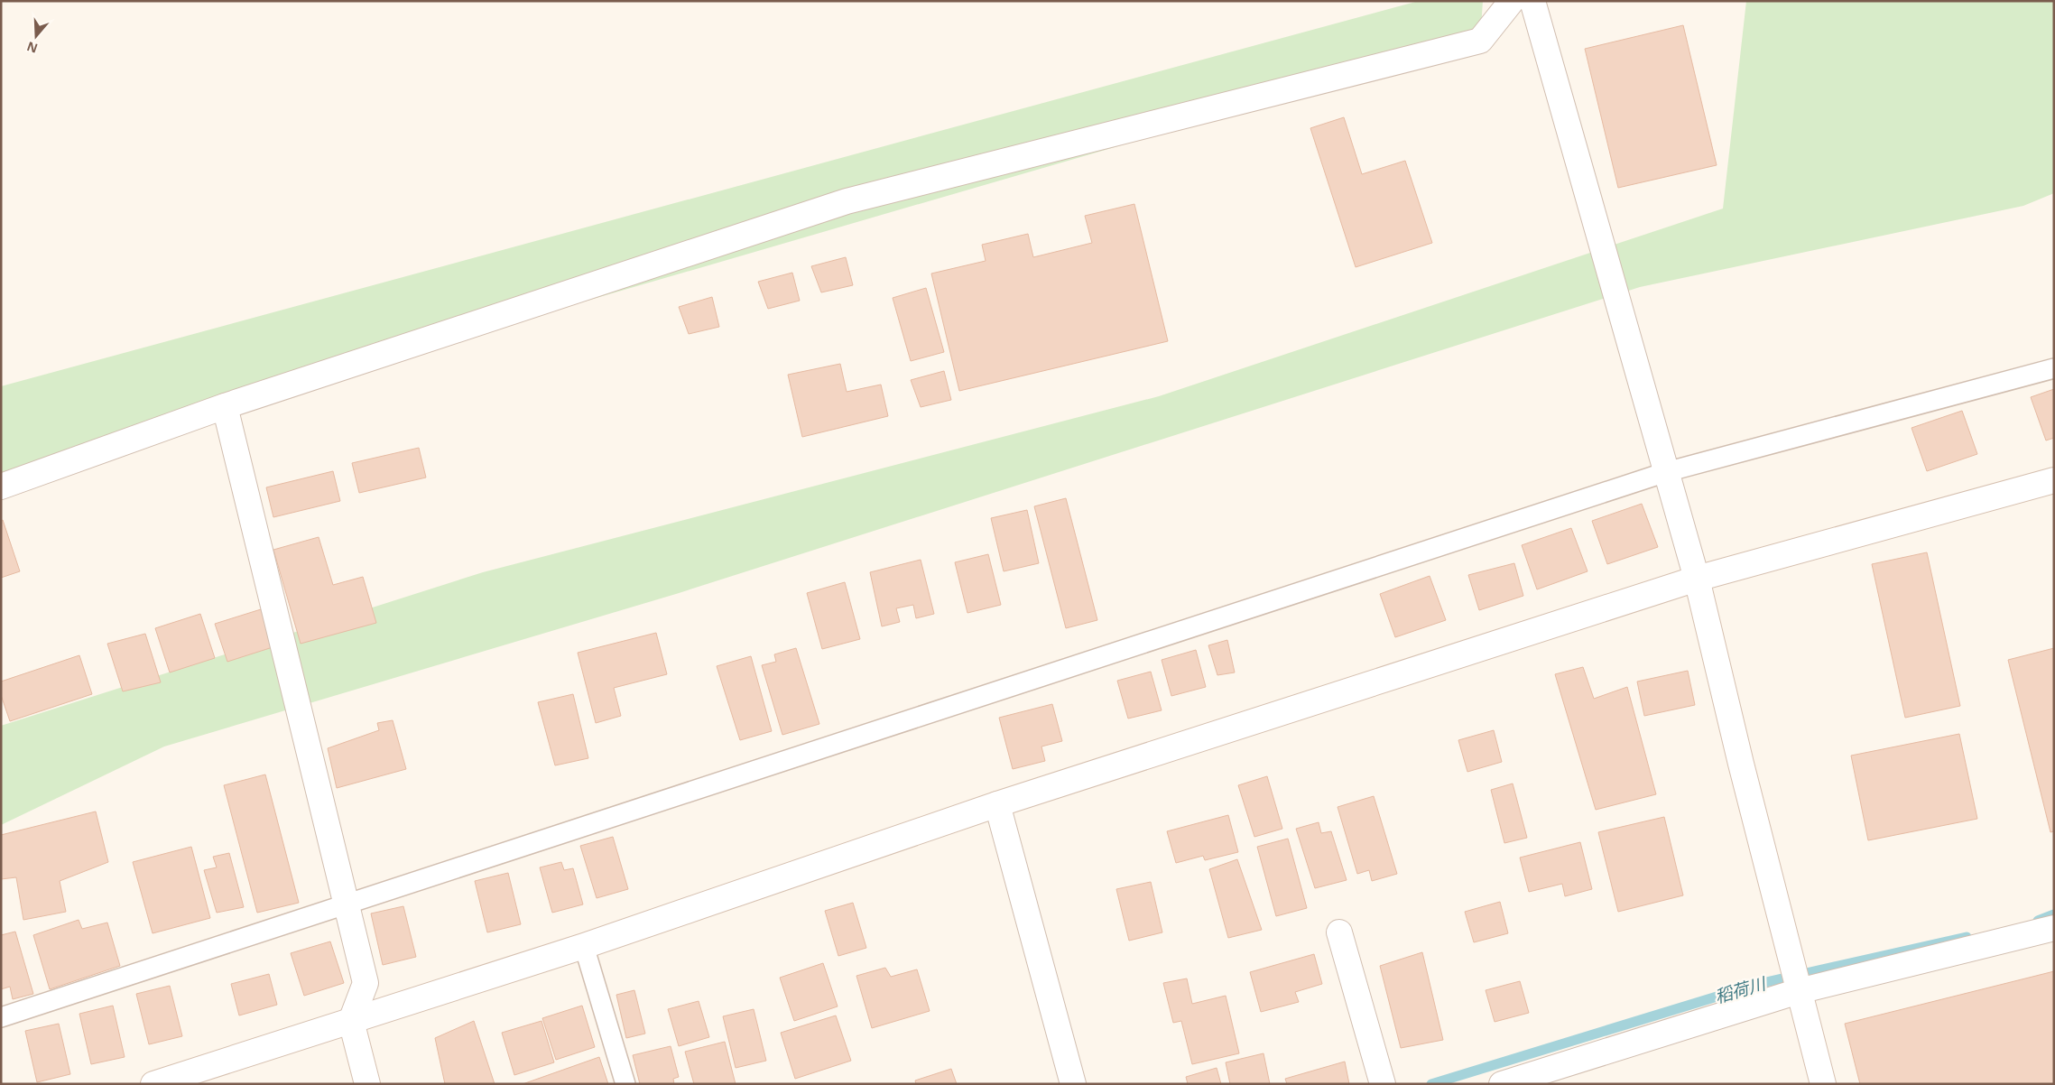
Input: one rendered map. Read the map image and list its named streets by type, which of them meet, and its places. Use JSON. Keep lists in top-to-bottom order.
{
  "water": ["稻荷川"],
  "north": "bottom"
}
